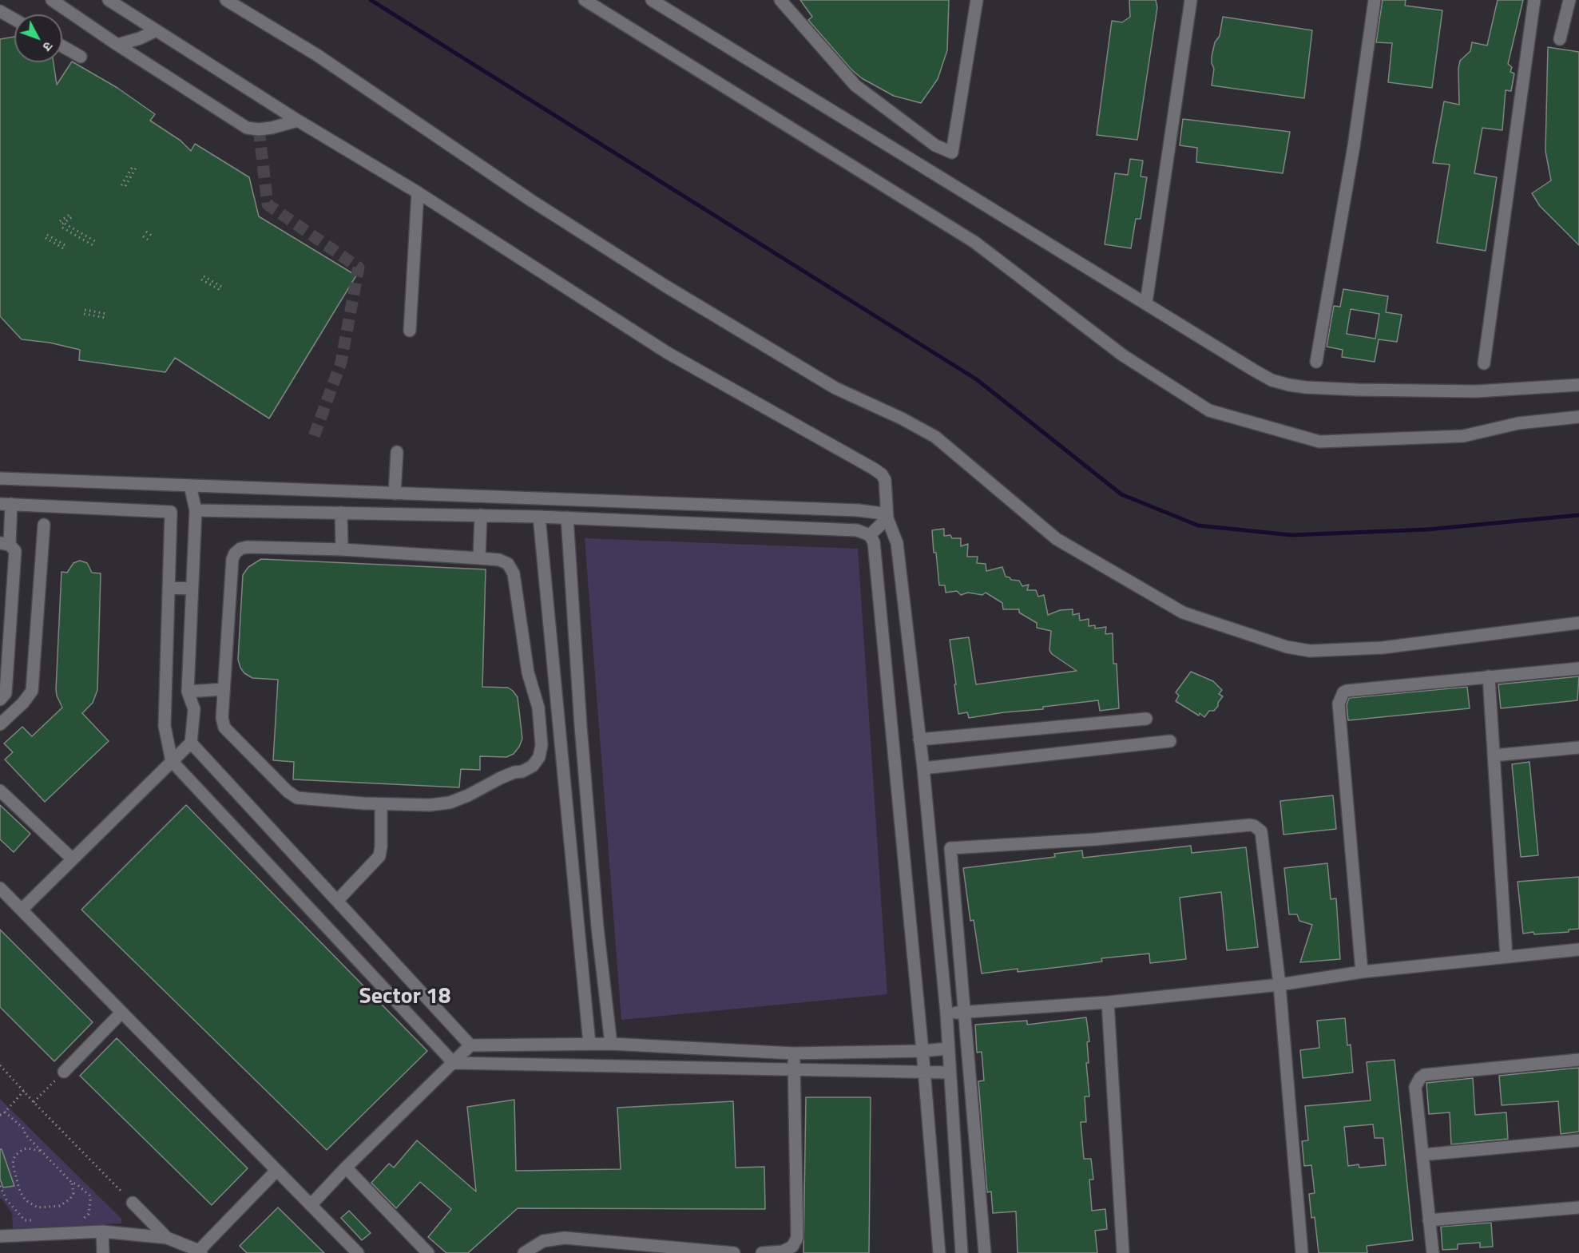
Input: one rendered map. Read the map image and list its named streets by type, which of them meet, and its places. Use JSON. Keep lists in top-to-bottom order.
{
  "districts": ["Sector 18"],
  "north": "bottom right"
}
